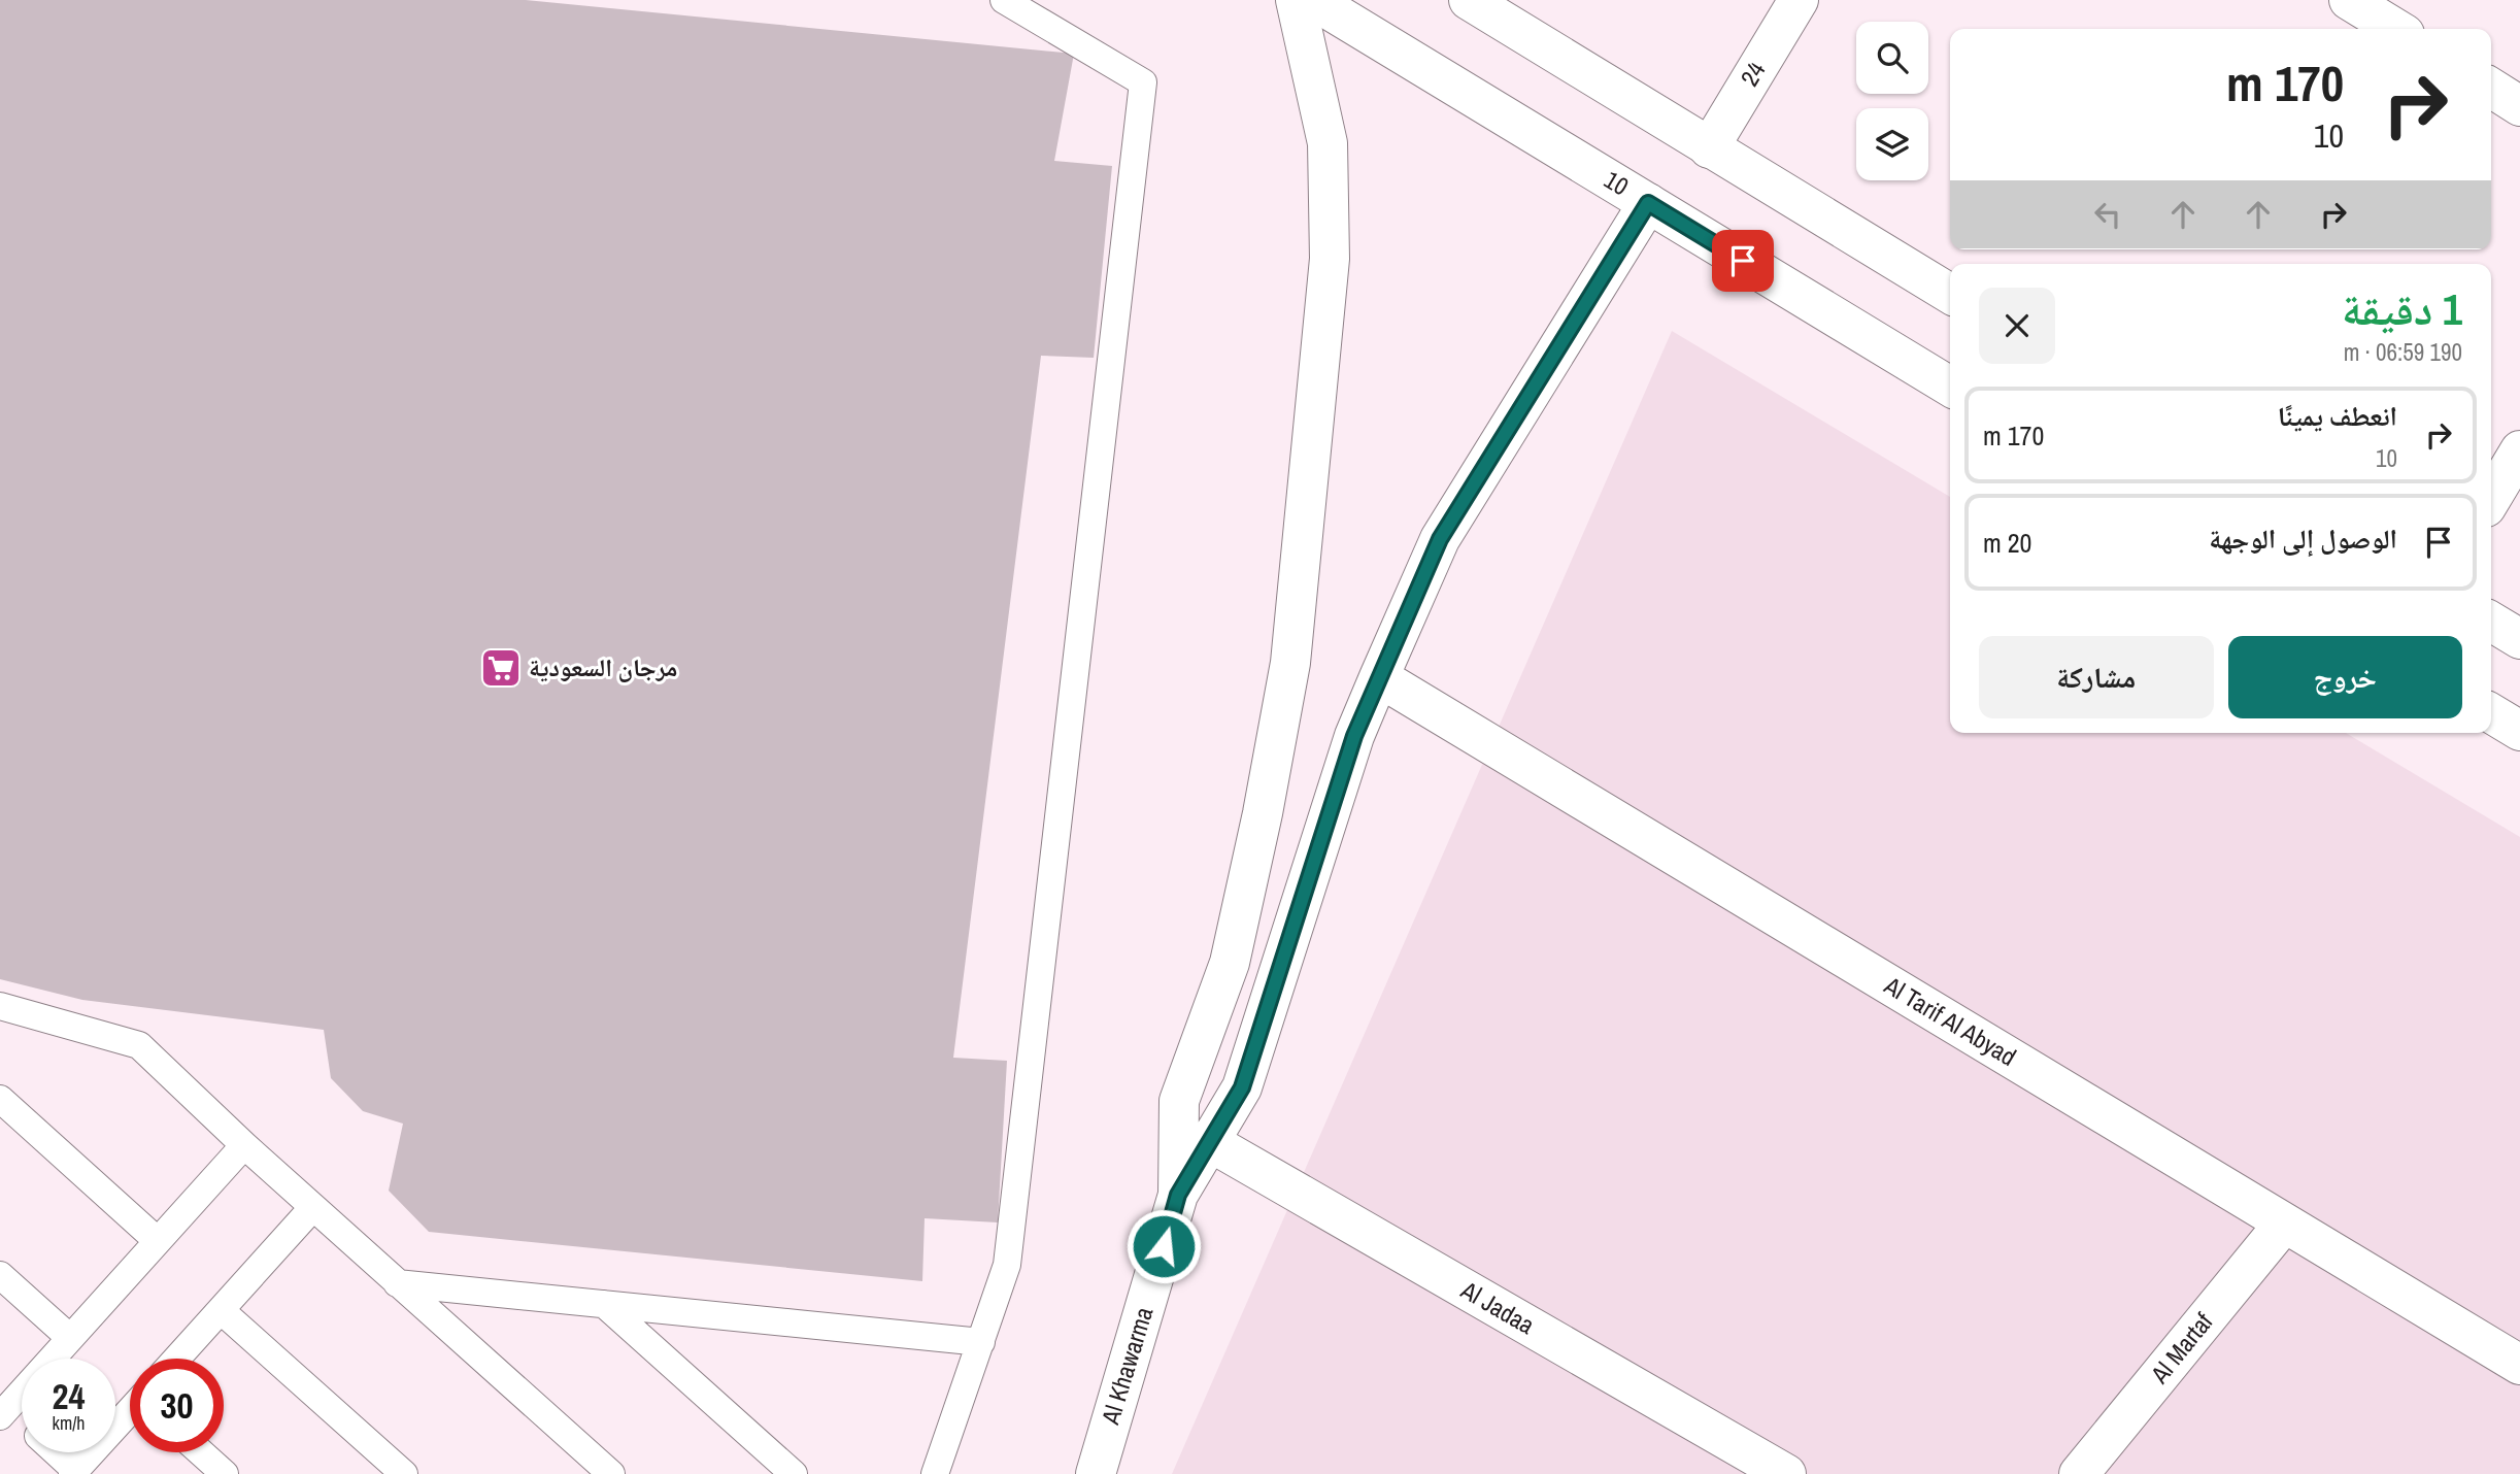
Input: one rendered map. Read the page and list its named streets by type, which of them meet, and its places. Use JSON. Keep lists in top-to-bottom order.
{
  "streets": {
    "street": [
      "24",
      "10",
      "Al Tarif Al Abyad",
      "Al Jadaa",
      "Al Martaf",
      "Al Khawarma"
    ]
  },
  "crossings": [
    ["10", "Al Khawarma"],
    ["Al Tarif Al Abyad", "Al Martaf"],
    ["Al Tarif Al Abyad", "Al Khawarma"],
    ["Al Jadaa", "Al Khawarma"]
  ],
  "places": {
    "supermarket": ["مرجان السعودية"]
  },
  "page": {
    "turn": ["170 m", "10"],
    "heading": ["1 دقيقة", "190 m · 06:59"],
    "list": [
      {
        "name": "انعطف يمينًا",
        "note": "10",
        "value": "170 m"
      },
      {
        "name": "الوصول إلى الوجهة",
        "value": "20 m"
      }
    ],
    "buttons": ["خروج", "مشاركة"],
    "speed": "24 km/h",
    "limit": "30"
  }
}
